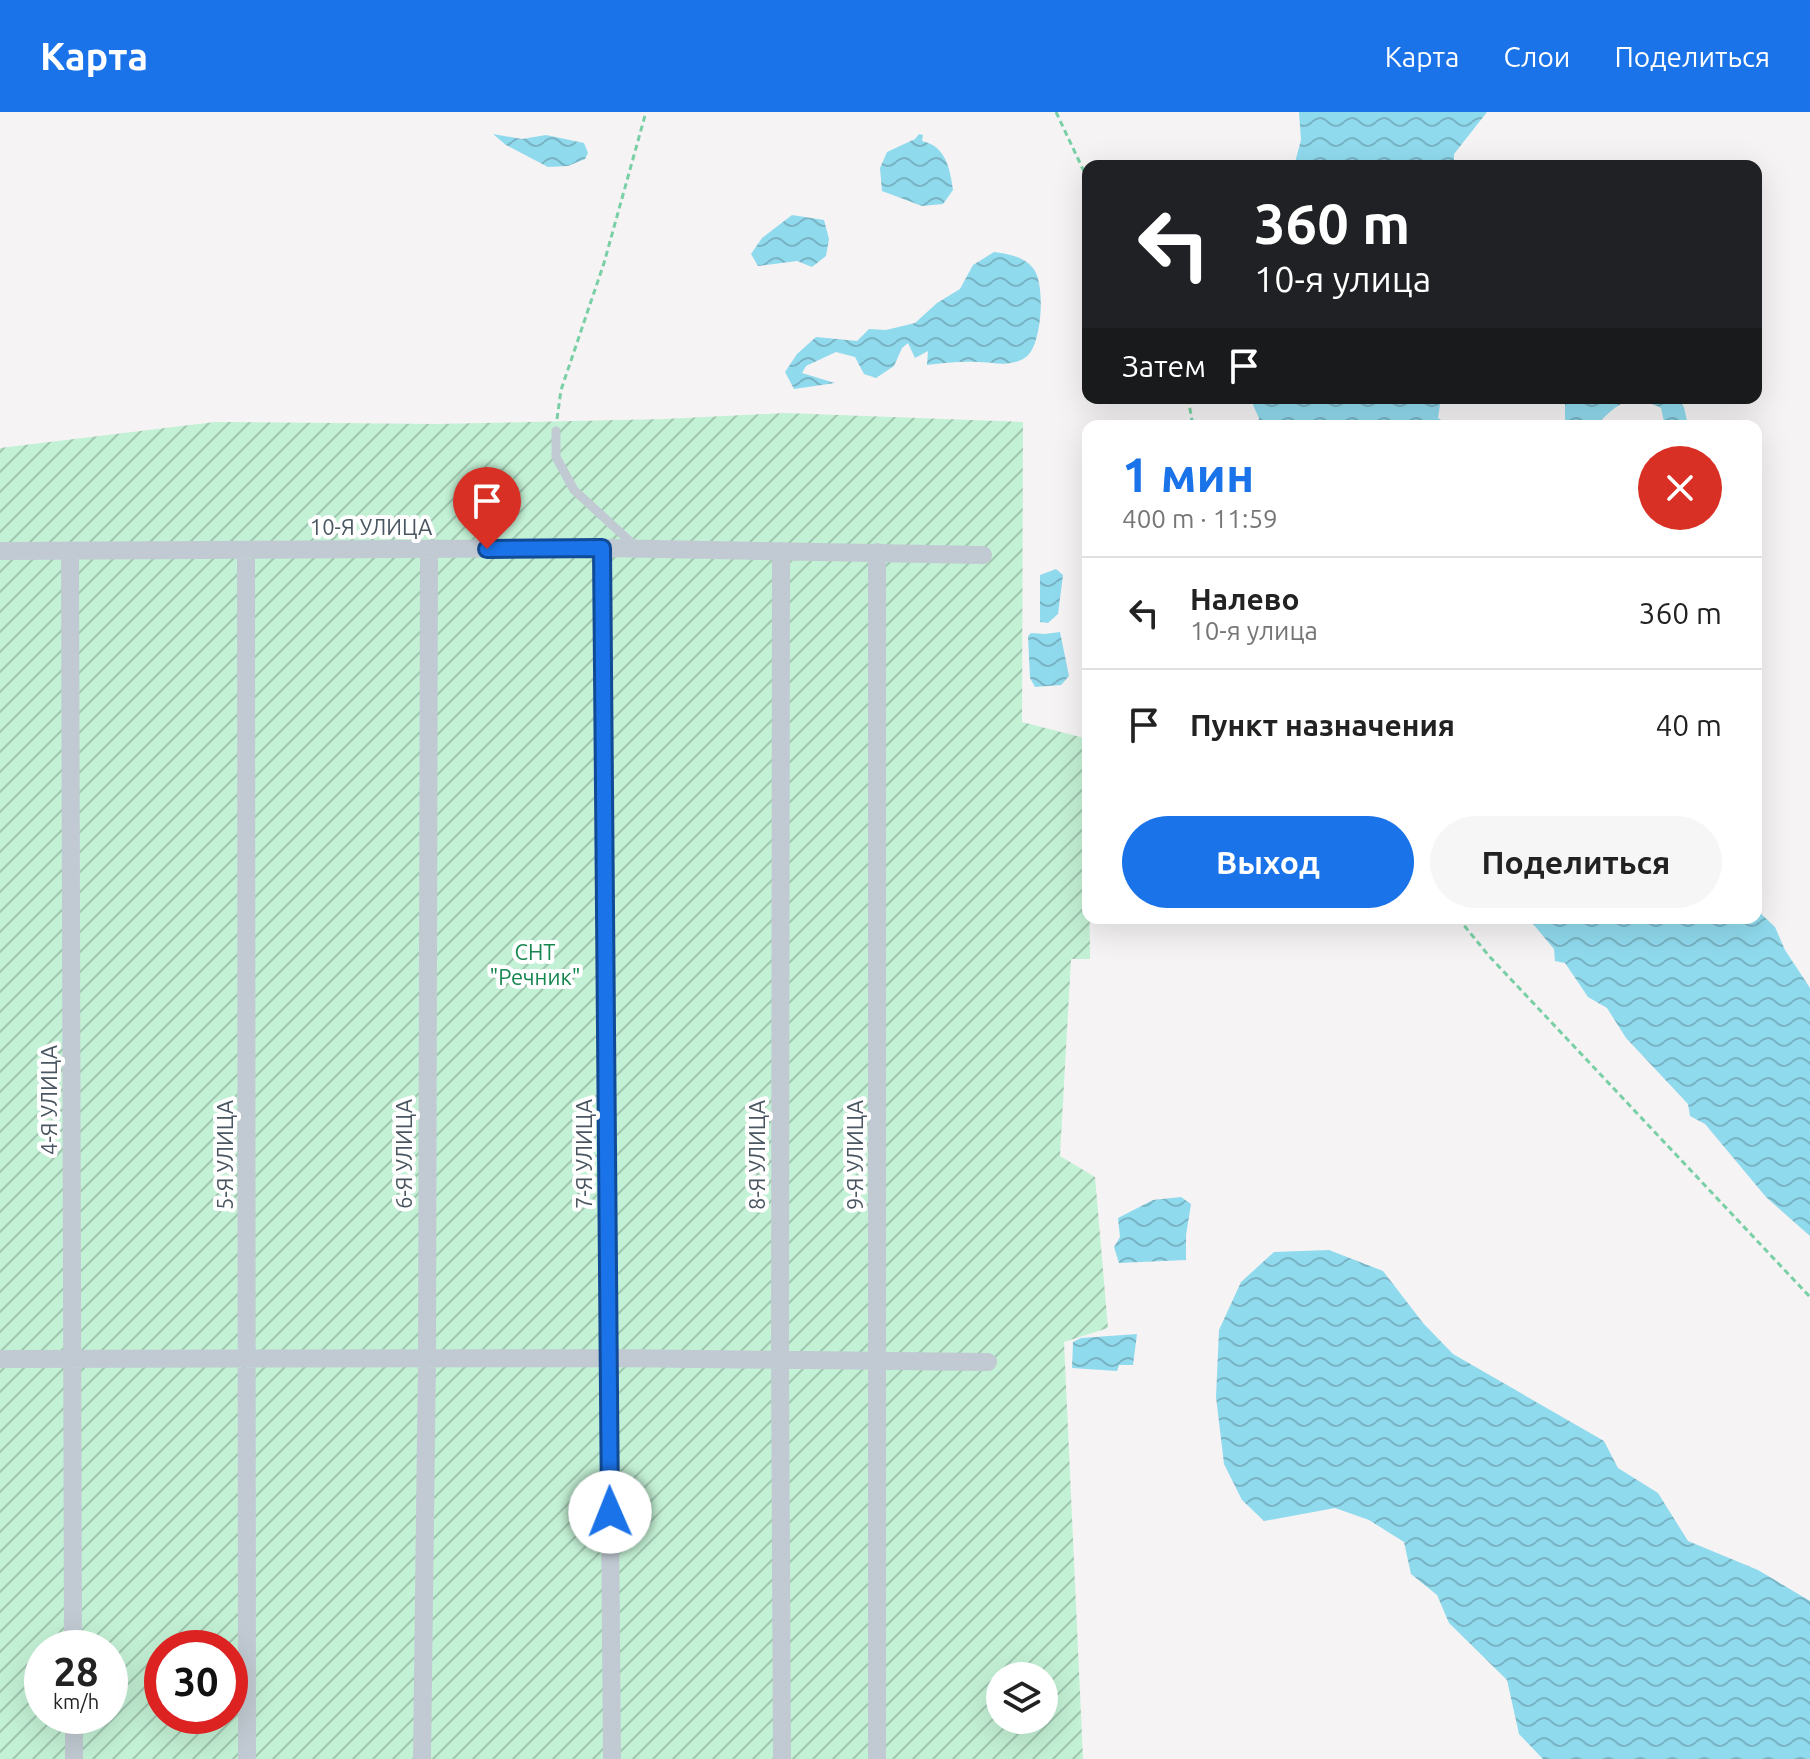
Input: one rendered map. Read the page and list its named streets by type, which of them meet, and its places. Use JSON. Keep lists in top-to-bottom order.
{
  "streets": {
    "street": [
      "10-Я УЛИЦА",
      "4-Я УЛИЦА",
      "6-Я УЛИЦА",
      "7-Я УЛИЦА",
      "5-Я УЛИЦА",
      "8-Я УЛИЦА",
      "9-Я УЛИЦА"
    ]
  },
  "crossings": [
    ["10-Я УЛИЦА", "4-Я УЛИЦА"],
    ["10-Я УЛИЦА", "6-Я УЛИЦА"],
    ["10-Я УЛИЦА", "7-Я УЛИЦА"],
    ["10-Я УЛИЦА", "5-Я УЛИЦА"],
    ["10-Я УЛИЦА", "8-Я УЛИЦА"],
    ["10-Я УЛИЦА", "9-Я УЛИЦА"]
  ],
  "parks": ["СНТ \"Речник\""],
  "page": {
    "header": "Карта",
    "nav": ["Карта", "Слои", "Поделиться"],
    "turn": ["360 m", "10-я улица"],
    "then": "Затем",
    "heading": ["1 мин", "400 m · 11:59"],
    "list": [
      {
        "name": "Налево",
        "note": "10-я улица",
        "value": "360 m"
      },
      {
        "name": "Пункт назначения",
        "value": "40 m"
      }
    ],
    "buttons": ["Выход", "Поделиться"],
    "speed": "28 km/h",
    "limit": "30"
  }
}
